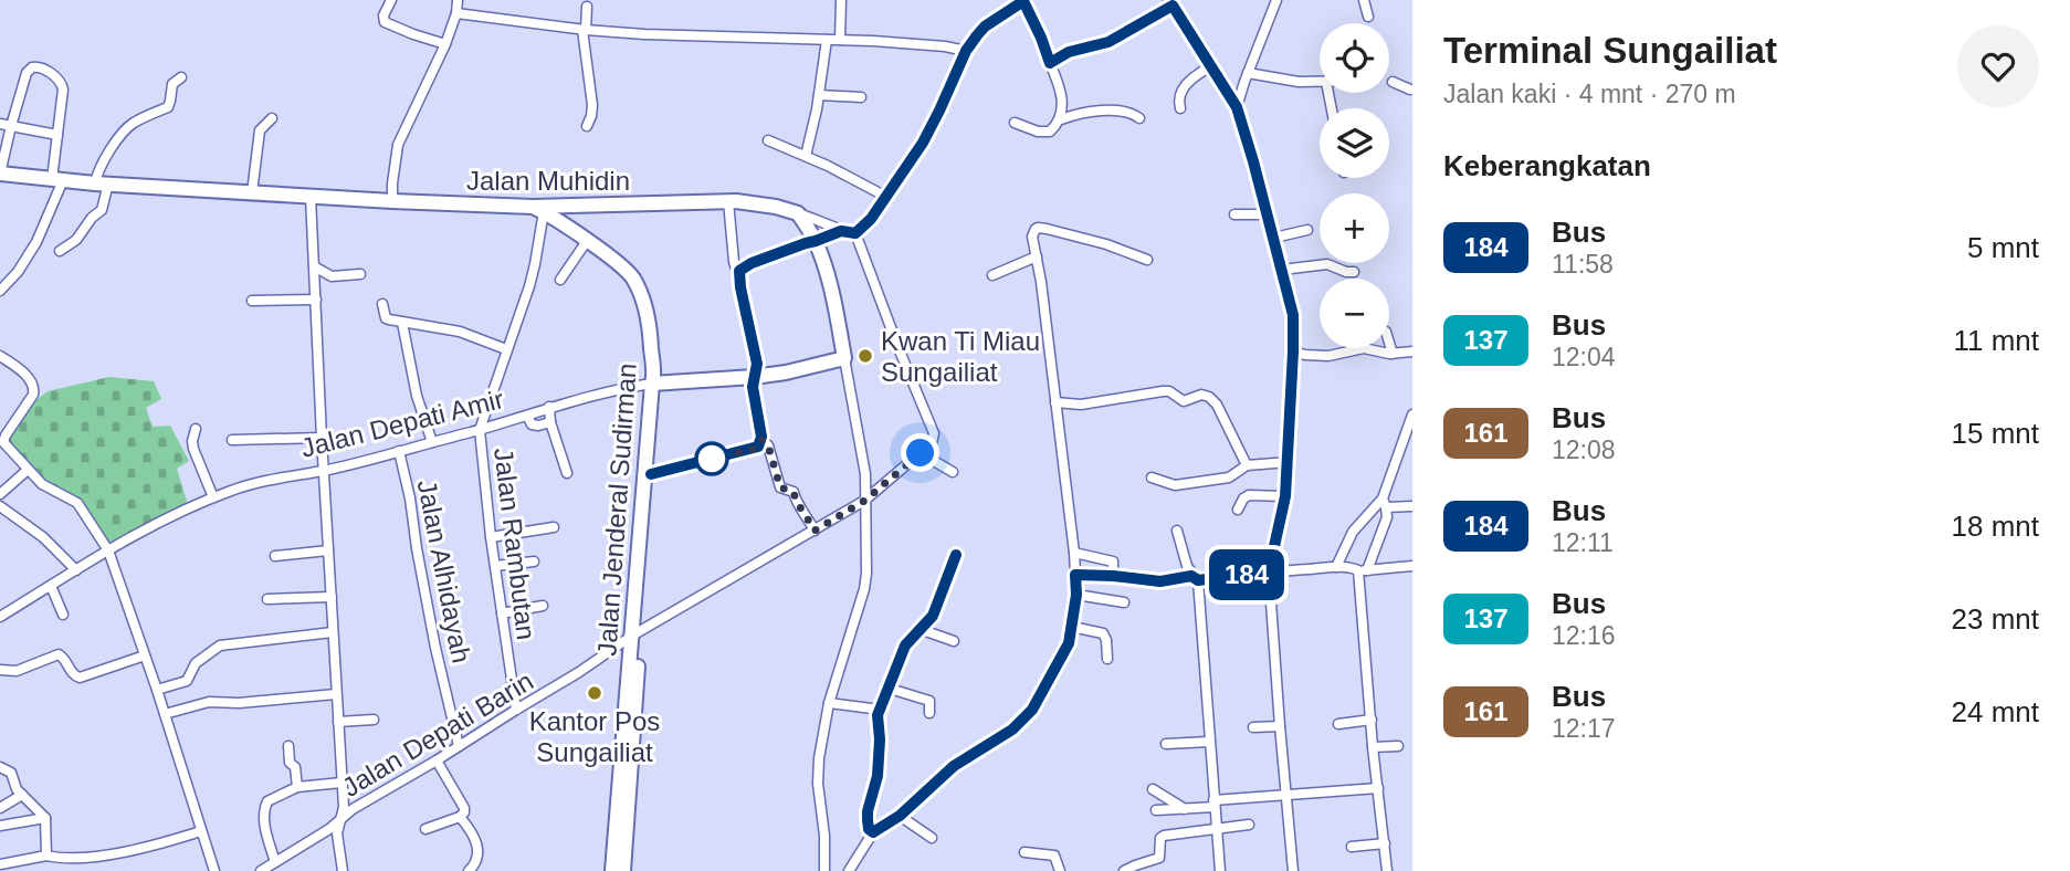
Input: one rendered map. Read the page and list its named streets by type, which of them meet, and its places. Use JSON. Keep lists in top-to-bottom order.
{
  "streets": {
    "highway": ["Jalan Muhidin", "Jalan Depati Amir", "Jalan Jenderal Sudirman"],
    "street": ["Jalan Rambutan", "Jalan Alhidayah", "Jalan Depati Barin"]
  },
  "crossings": [
    ["Jalan Muhidin", "Jalan Jenderal Sudirman"],
    ["Jalan Depati Amir", "Jalan Jenderal Sudirman"],
    ["Jalan Depati Amir", "Jalan Rambutan"],
    ["Jalan Depati Amir", "Jalan Alhidayah"],
    ["Jalan Jenderal Sudirman", "Jalan Depati Barin"],
    ["Jalan Rambutan", "Jalan Depati Barin"],
    ["Jalan Alhidayah", "Jalan Depati Barin"]
  ],
  "places": ["Kwan Ti Miau Sungailiat", "Kantor Pos Sungailiat"],
  "lines": ["bus line 184"],
  "page": {
    "on_map": "184",
    "heading": [
      ["Terminal Sungailiat", "Jalan kaki · 4 mnt · 270 m"],
      "Keberangkatan"
    ],
    "map_buttons": ["+", "−"],
    "list": [
      {
        "mark": "184",
        "name": "Bus",
        "note": "11:58",
        "value": "5 mnt"
      },
      {
        "mark": "137",
        "name": "Bus",
        "note": "12:04",
        "value": "11 mnt"
      },
      {
        "mark": "161",
        "name": "Bus",
        "note": "12:08",
        "value": "15 mnt"
      },
      {
        "mark": "184",
        "name": "Bus",
        "note": "12:11",
        "value": "18 mnt"
      },
      {
        "mark": "137",
        "name": "Bus",
        "note": "12:16",
        "value": "23 mnt"
      },
      {
        "mark": "161",
        "name": "Bus",
        "note": "12:17",
        "value": "24 mnt"
      }
    ]
  }
}
